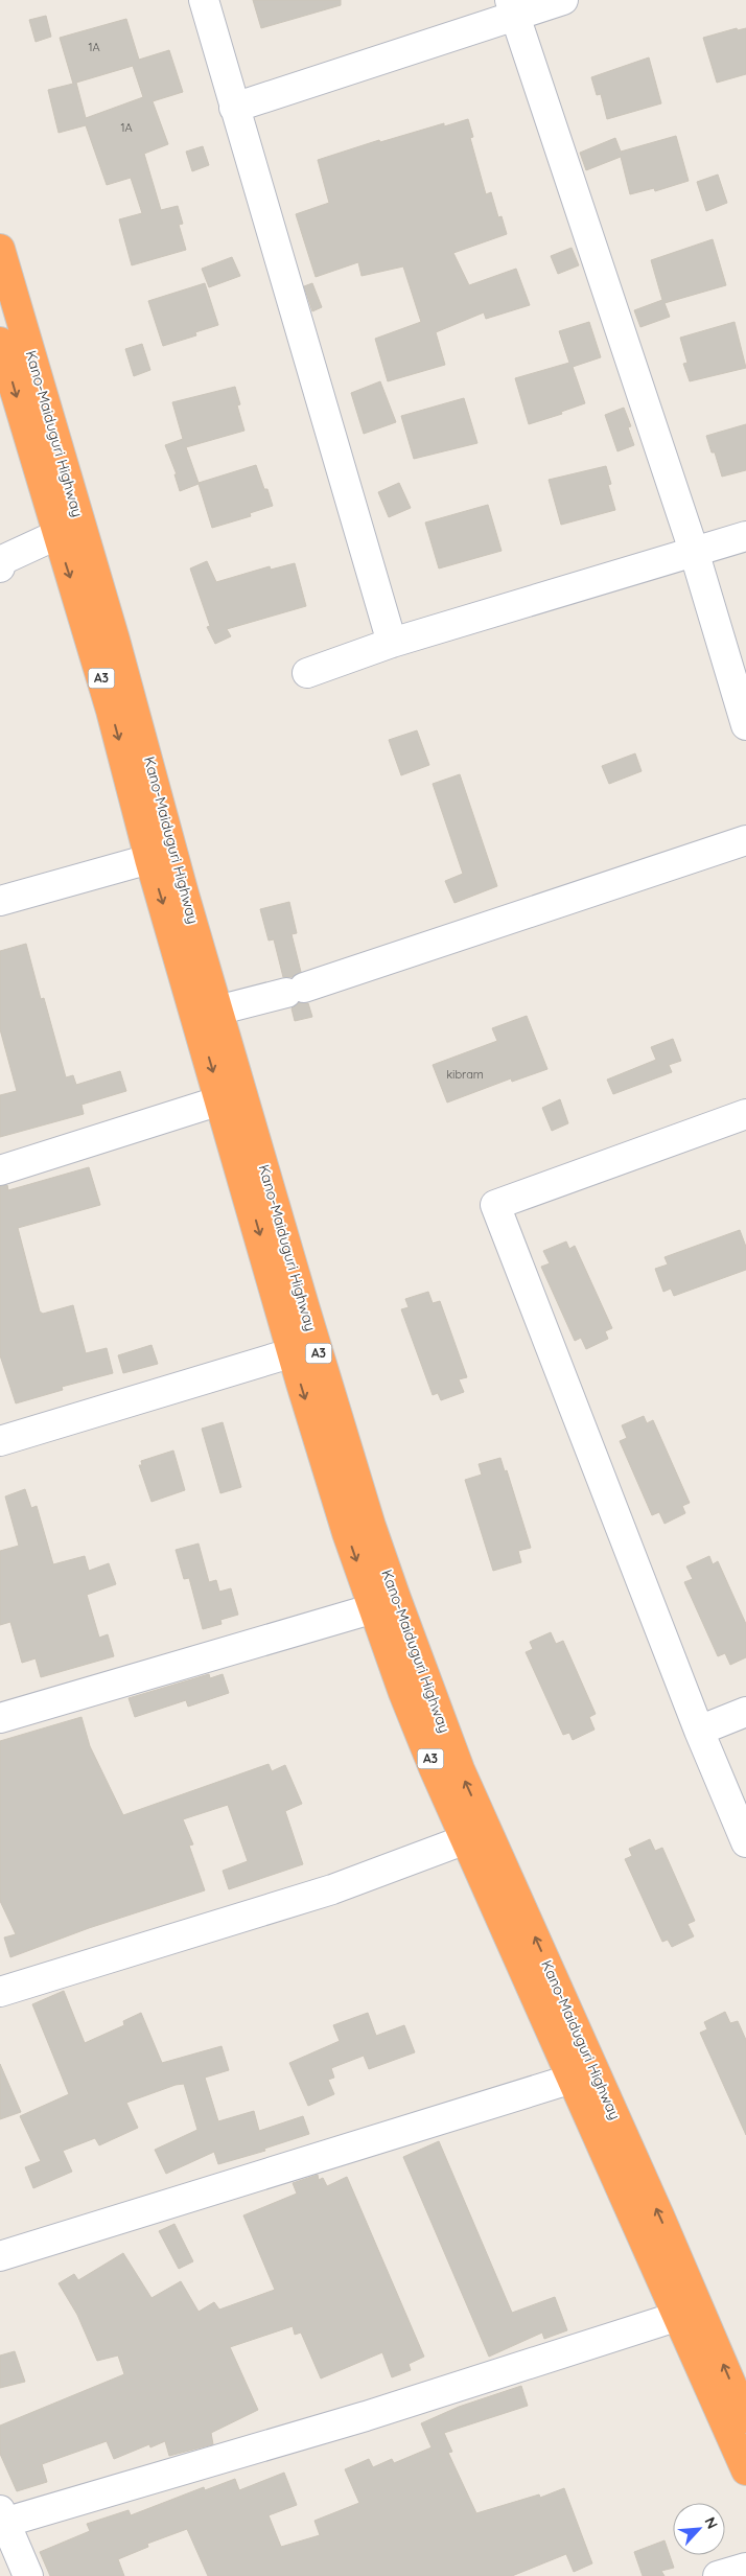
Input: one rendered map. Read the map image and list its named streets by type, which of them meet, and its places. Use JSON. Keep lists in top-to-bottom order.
{
  "streets": {
    "highway": ["Kano-Maiduguri Highway", "A3"]
  },
  "house_numbers": ["1A", "1A", "kibram"],
  "north": "top right"
}
